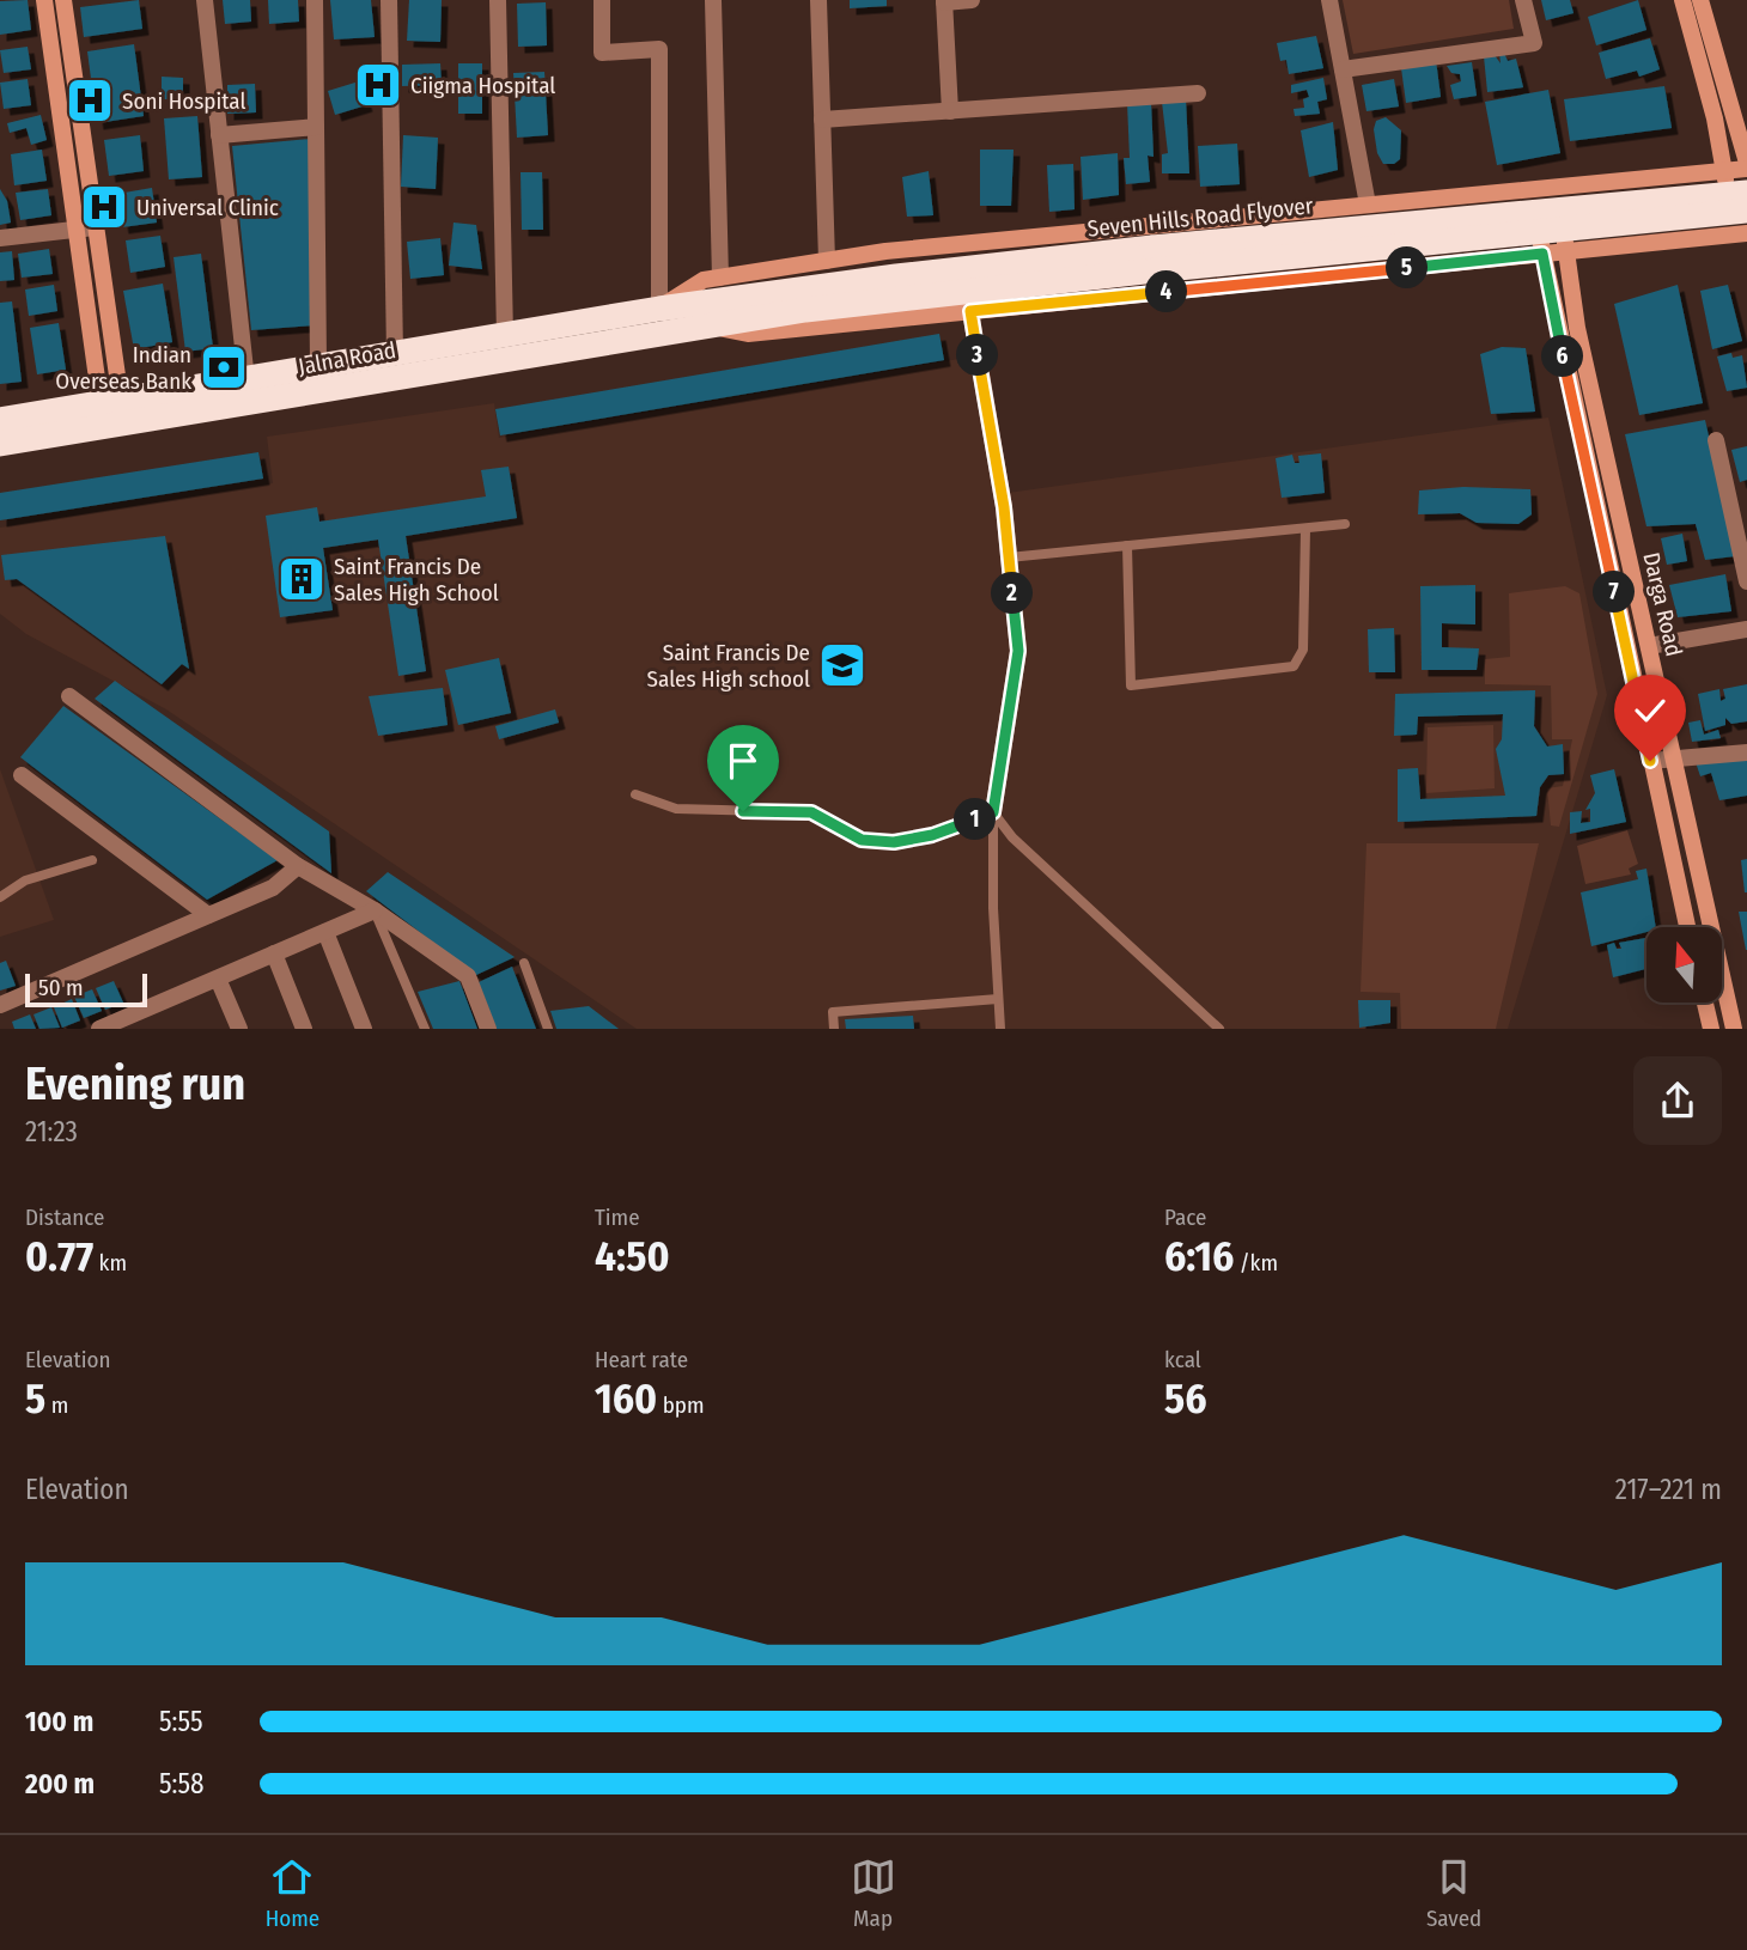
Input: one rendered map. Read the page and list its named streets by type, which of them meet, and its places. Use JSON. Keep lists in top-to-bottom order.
{
  "streets": {
    "highway": ["Seven Hills Road Flyover", "Jalna Road"],
    "street": ["Darga Road"]
  },
  "crossings": [
    ["Seven Hills Road Flyover", "Jalna Road"]
  ],
  "places": {
    "hospital": ["Ciigma Hospital", "Soni Hospital", "Universal Clinic"],
    "bank": ["Indian Overseas Bank"],
    "building": ["Saint Francis De Sales High School"],
    "school or university": ["Saint Francis De Sales High school"]
  },
  "scale_bar": "50 m",
  "north": "top",
  "page": {
    "pins": [
      "5",
      "4",
      "3",
      "6",
      "7",
      "2",
      "1"
    ],
    "scale": "50 m",
    "heading": ["Evening run", "21:23"],
    "stats": [
      ["Distance", "0.77 km"],
      ["Time", "4:50"],
      ["Pace", "6:16 /km"],
      ["Elevation", "5 m"],
      ["Heart rate", "160 bpm"],
      ["kcal", "56"]
    ],
    "chart": ["Elevation", "217–221 m"],
    "list": [
      {
        "name": "100 m",
        "note": "5:55"
      },
      {
        "name": "200 m",
        "note": "5:58"
      }
    ],
    "tabs": ["Home", "Map", "Saved"]
  }
}
